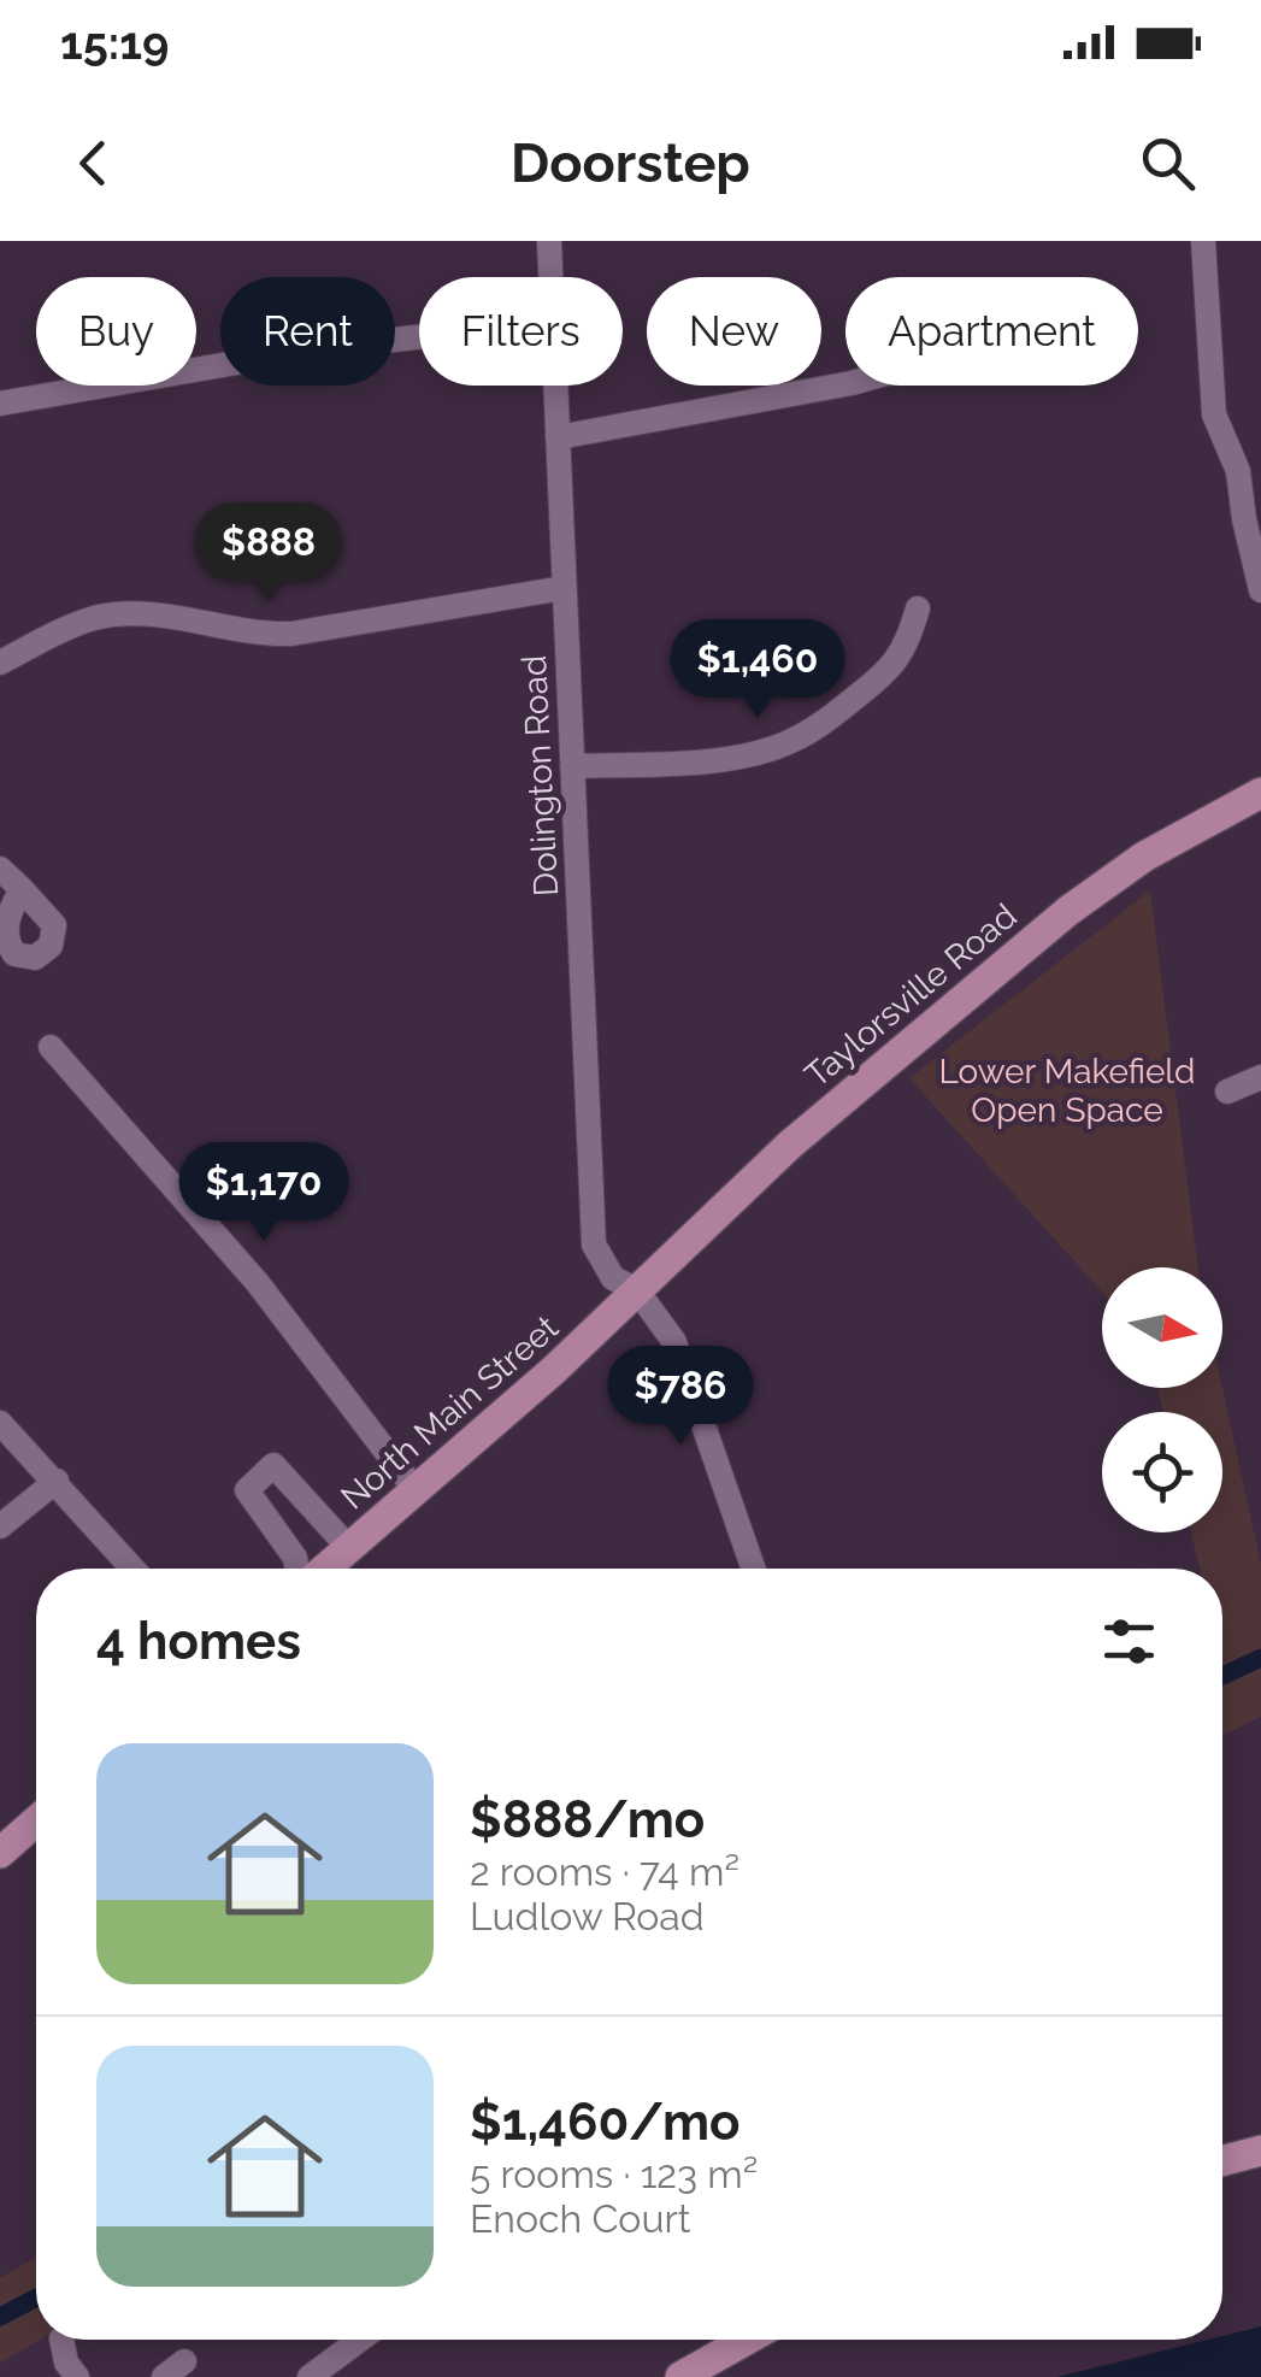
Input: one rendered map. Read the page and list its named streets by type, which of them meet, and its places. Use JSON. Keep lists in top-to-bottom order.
{
  "streets": {
    "main road": ["Taylorsville Road", "North Main Street"],
    "street": ["Dolington Road"]
  },
  "crossings": [
    ["Dolington Road", "Taylorsville Road"],
    ["Dolington Road", "North Main Street"],
    ["Taylorsville Road", "North Main Street"]
  ],
  "parks": ["Lower Makefield Open Space"],
  "north": "right",
  "page": {
    "status": "15:19",
    "header": "Doorstep",
    "chip": [
      "Buy",
      "Rent",
      "Filters",
      "New",
      "Apartment"
    ],
    "price": [
      "$888",
      "$1,460",
      "$1,170",
      "$786"
    ],
    "heading": "4 homes",
    "list": [
      {
        "name": "$888/mo",
        "note": "2 rooms · 74 m² · Ludlow Road"
      },
      {
        "name": "$1,460/mo",
        "note": "5 rooms · 123 m² · Enoch Court"
      }
    ]
  }
}
